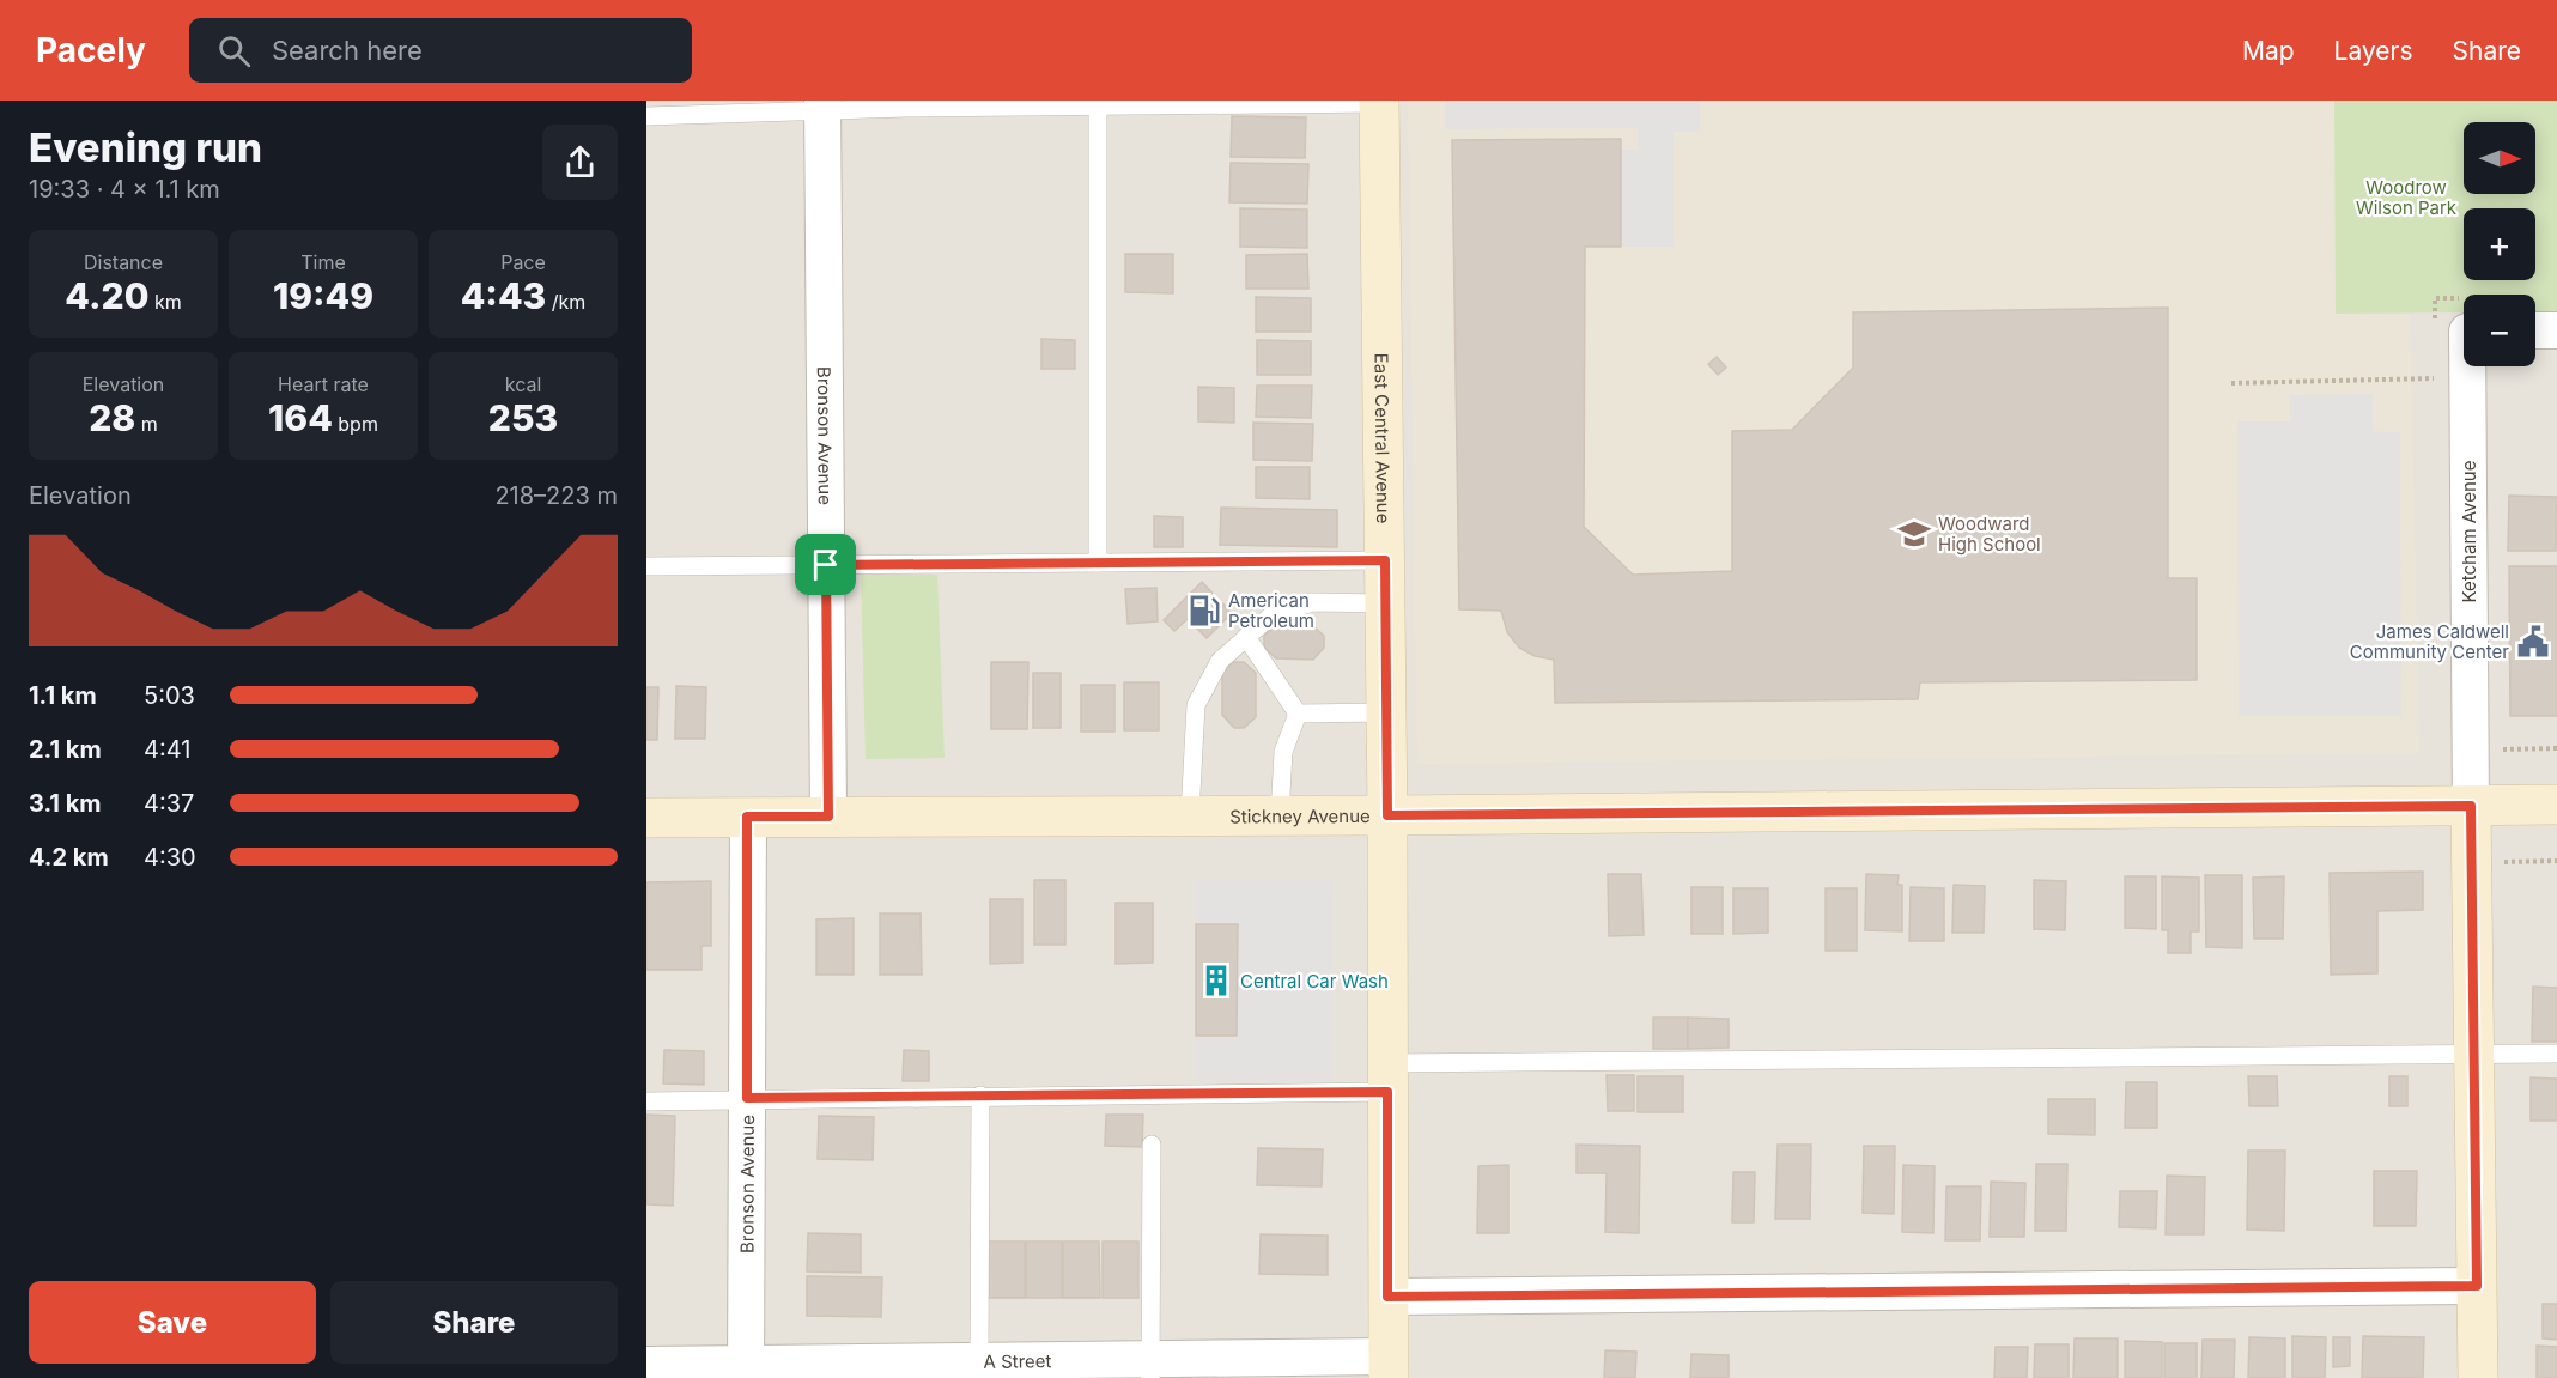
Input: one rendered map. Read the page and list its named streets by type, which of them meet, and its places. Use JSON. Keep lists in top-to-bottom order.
{
  "streets": {
    "street": [
      "Bronson Avenue",
      "East Central Avenue",
      "Ketcham Avenue",
      "Stickney Avenue",
      "A Street"
    ]
  },
  "crossings": [
    ["Bronson Avenue", "Stickney Avenue"],
    ["Bronson Avenue", "A Street"],
    ["East Central Avenue", "Stickney Avenue"],
    ["East Central Avenue", "A Street"],
    ["Ketcham Avenue", "Stickney Avenue"]
  ],
  "parks": ["Woodrow Wilson Park"],
  "places": {
    "school or university": ["Woodward High School"],
    "fuel station": ["American Petroleum"],
    "public building": ["James Caldwell Community Center"],
    "building": ["Central Car Wash"]
  },
  "north": "right",
  "page": {
    "header": "Pacely",
    "search": "Search here",
    "nav": ["Map", "Layers", "Share"],
    "heading": ["Evening run", "19:33 · 4 × 1.1 km"],
    "map_buttons": ["+", "−"],
    "stats": [
      ["Distance", "4.20 km"],
      ["Time", "19:49"],
      ["Pace", "4:43 /km"],
      ["Elevation", "28 m"],
      ["Heart rate", "164 bpm"],
      ["kcal", "253"]
    ],
    "chart": ["Elevation", "218–223 m"],
    "list": [
      {
        "name": "1.1 km",
        "note": "5:03"
      },
      {
        "name": "2.1 km",
        "note": "4:41"
      },
      {
        "name": "3.1 km",
        "note": "4:37"
      },
      {
        "name": "4.2 km",
        "note": "4:30"
      }
    ],
    "buttons": ["Save", "Share"]
  }
}
